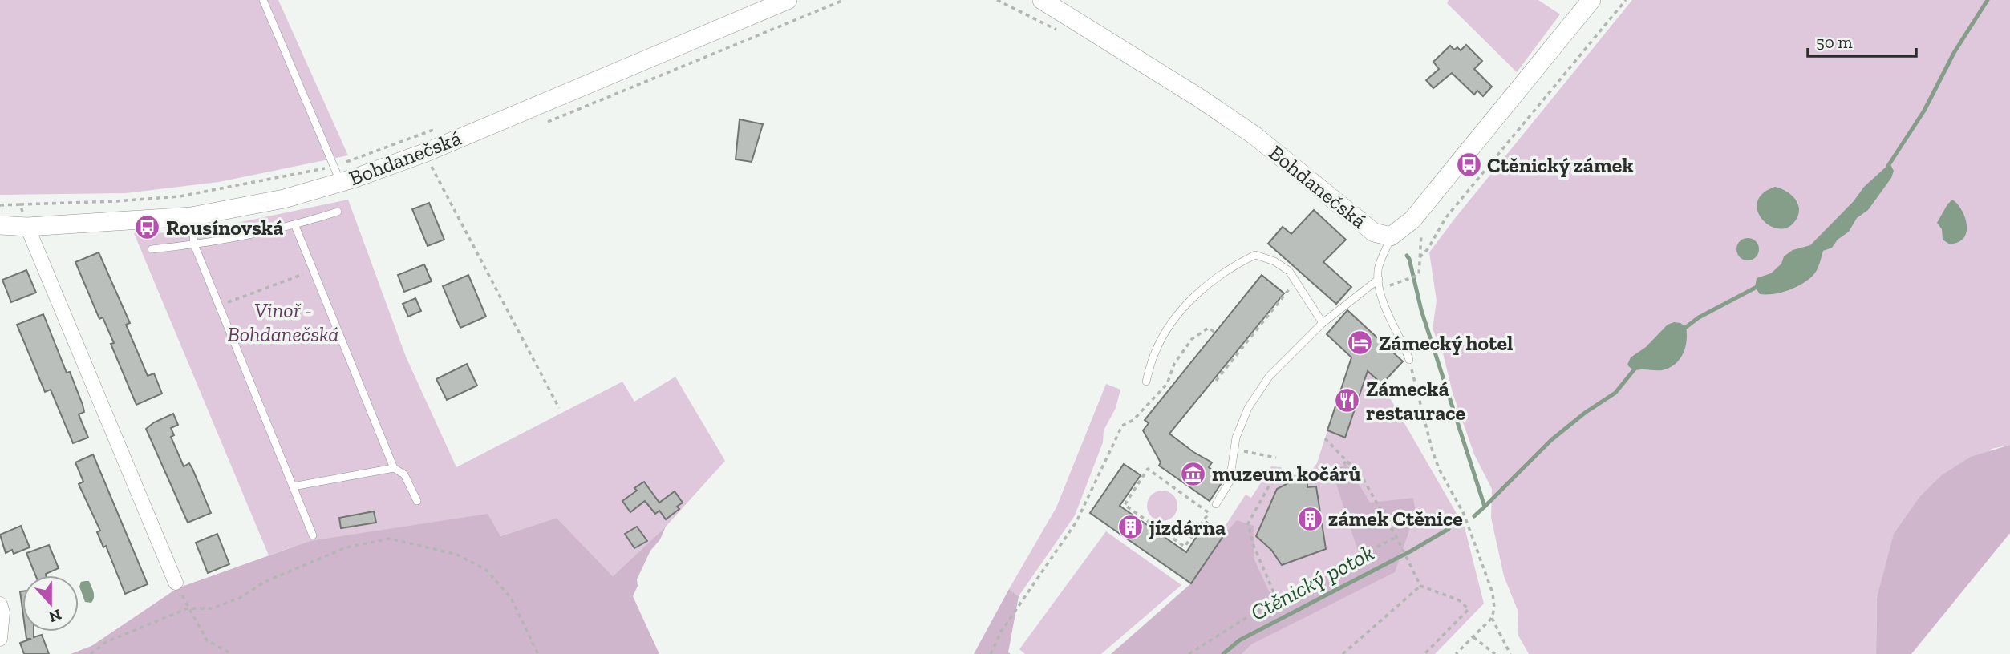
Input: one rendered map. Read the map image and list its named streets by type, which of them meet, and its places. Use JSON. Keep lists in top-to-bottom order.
{
  "streets": {
    "street": ["Bohdanečská"]
  },
  "water": ["Ctěnický potok"],
  "parks": ["Vinoř - Bohdanečská"],
  "places": {
    "bus stop": ["Ctěnický zámek", "Rousínovská"],
    "hotel": ["Zámecký hotel"],
    "restaurant": ["Zámecká restaurace"],
    "museum": ["muzeum kočárů"],
    "building": ["zámek Ctěnice", "jízdárna"]
  },
  "scale_bar": "50 m",
  "north": "bottom"
}
